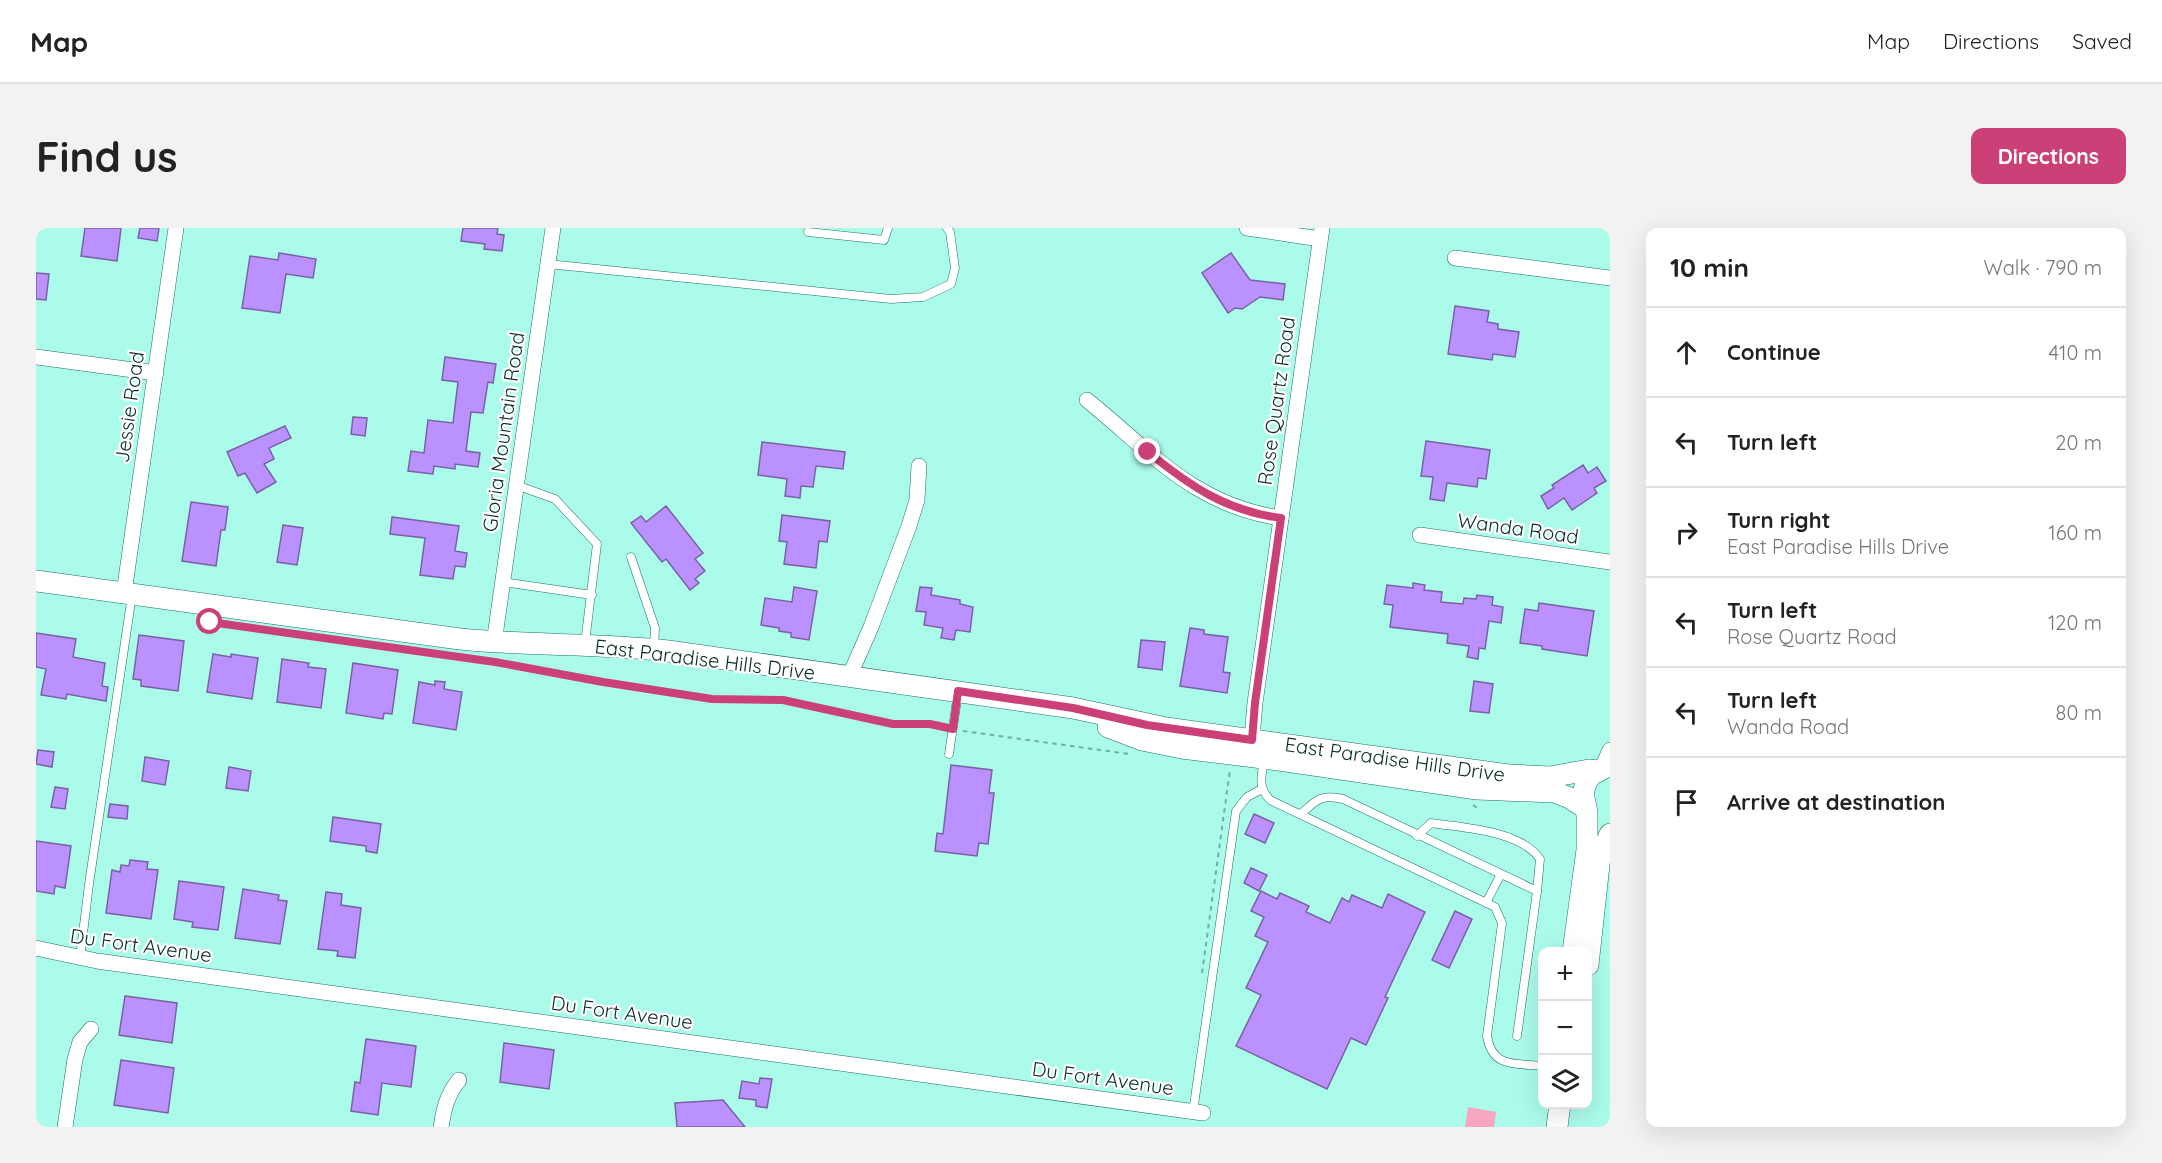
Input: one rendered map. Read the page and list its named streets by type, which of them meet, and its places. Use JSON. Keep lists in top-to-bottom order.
{
  "streets": {
    "main road": ["East Paradise Hills Drive"],
    "street": [
      "Rose Quartz Road",
      "Jessie Road",
      "Gloria Mountain Road",
      "Wanda Road",
      "Du Fort Avenue"
    ]
  },
  "crossings": [
    ["Rose Quartz Road", "East Paradise Hills Drive"],
    ["Jessie Road", "East Paradise Hills Drive"],
    ["Gloria Mountain Road", "East Paradise Hills Drive"]
  ],
  "page": {
    "header": "Map",
    "nav": ["Map", "Directions", "Saved"],
    "buttons": "Directions",
    "title": "Find us",
    "heading": ["10 min", "Walk · 790 m"],
    "list": [
      ["Continue", "410 m"],
      ["Turn left", "20 m"],
      ["Turn right", "East Paradise Hills Drive", "160 m"],
      ["Turn left", "Rose Quartz Road", "120 m"],
      ["Turn left", "Wanda Road", "80 m"],
      "Arrive at destination"
    ],
    "map_buttons": ["+", "−"]
  }
}
